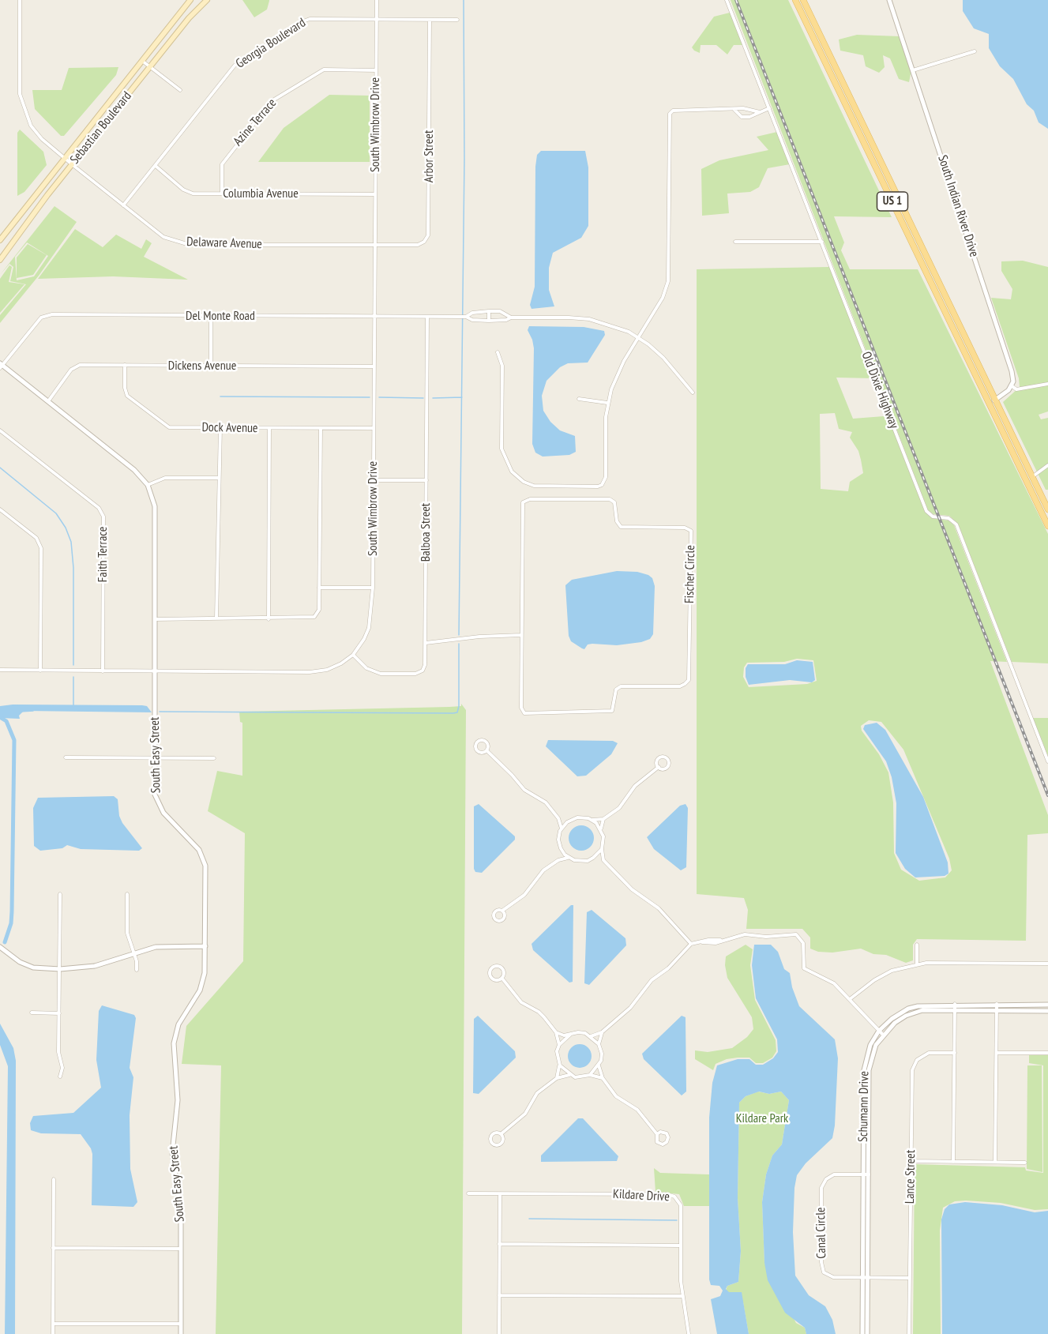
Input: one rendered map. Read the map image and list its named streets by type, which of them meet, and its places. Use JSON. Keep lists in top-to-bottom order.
{
  "streets": {
    "main road": ["Sebastian Boulevard", "US 1"],
    "street": [
      "Georgia Boulevard",
      "Azine Terrace",
      "South Wimbrow Drive",
      "Arbor Street",
      "Columbia Avenue",
      "South Indian River Drive",
      "Delaware Avenue",
      "Del Monte Road",
      "Dickens Avenue",
      "Old Dixie Highway",
      "Dock Avenue",
      "Balboa Street",
      "Faith Terrace",
      "Fischer Circle",
      "South Easy Street",
      "Schumann Drive",
      "Lance Street",
      "Kildare Drive",
      "Canal Circle"
    ]
  },
  "crossings": [
    ["Georgia Boulevard", "South Wimbrow Drive"],
    ["Georgia Boulevard", "Arbor Street"],
    ["Georgia Boulevard", "Columbia Avenue"],
    ["Georgia Boulevard", "Delaware Avenue"],
    ["Azine Terrace", "South Wimbrow Drive"],
    ["Azine Terrace", "Columbia Avenue"],
    ["South Wimbrow Drive", "Arbor Street"],
    ["South Wimbrow Drive", "Columbia Avenue"],
    ["South Wimbrow Drive", "Delaware Avenue"],
    ["South Wimbrow Drive", "Del Monte Road"],
    ["South Wimbrow Drive", "Dickens Avenue"],
    ["South Wimbrow Drive", "Dock Avenue"],
    ["South Wimbrow Drive", "Balboa Street"],
    ["South Wimbrow Drive", "Faith Terrace"],
    ["South Wimbrow Drive", "South Easy Street"],
    ["Sebastian Boulevard", "Delaware Avenue"],
    ["Arbor Street", "Delaware Avenue"],
    ["Del Monte Road", "Balboa Street"],
    ["Del Monte Road", "South Easy Street"],
    ["Dickens Avenue", "Dock Avenue"],
    ["Dickens Avenue", "South Easy Street"],
    ["Schumann Drive", "Canal Circle"],
    ["Lance Street", "Canal Circle"]
  ],
  "parks": ["Kildare Park"]
}
